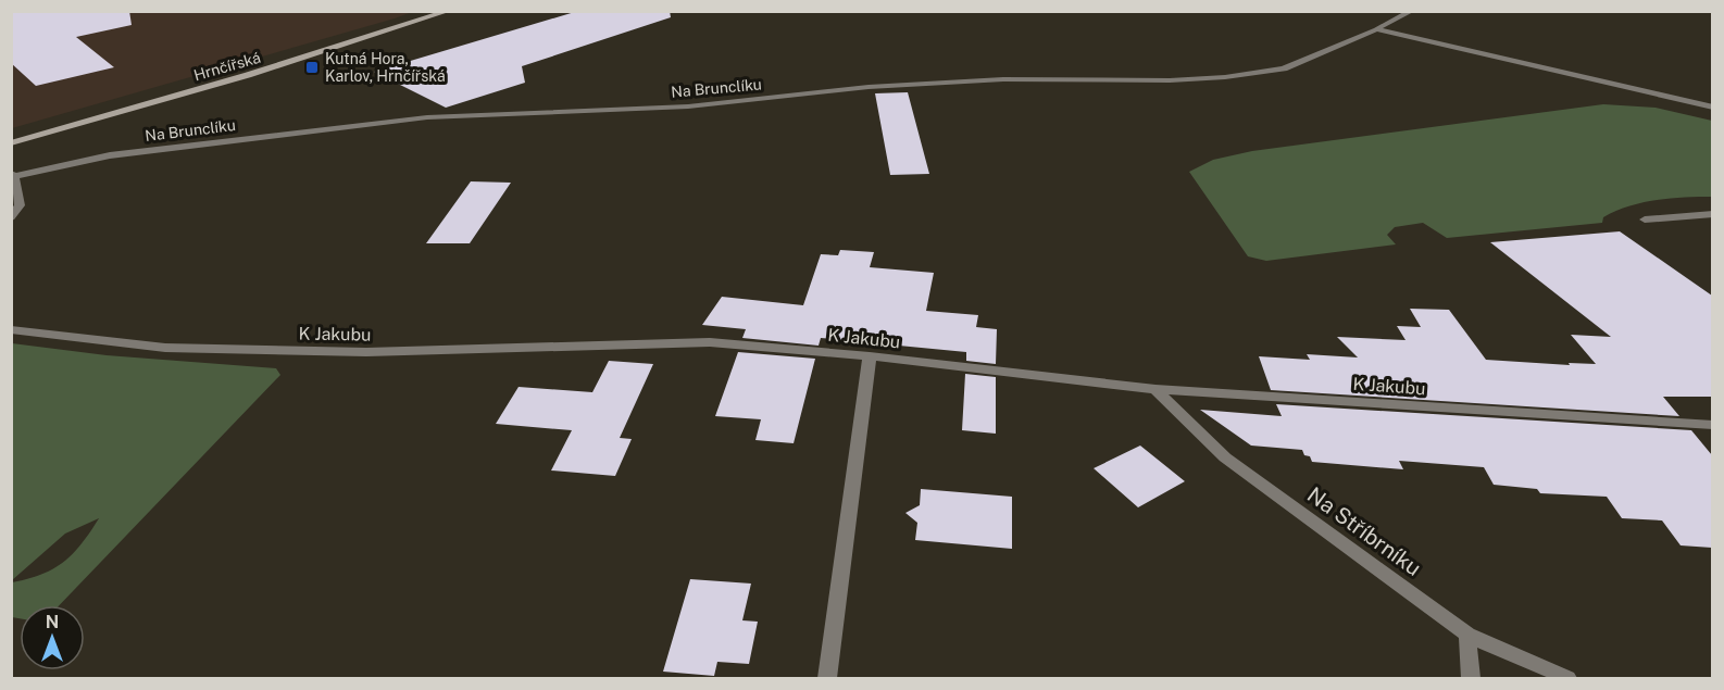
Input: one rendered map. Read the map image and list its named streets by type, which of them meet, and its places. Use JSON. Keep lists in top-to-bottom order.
{
  "streets": {
    "main road": ["Hrnčířská"],
    "street": ["Na Brunclíku", "K Jakubu", "Na Stříbrníku"]
  },
  "crossings": [
    ["K Jakubu", "Na Stříbrníku"]
  ],
  "places": {
    "transit": ["Kutná Hora, Karlov, Hrnčířská"]
  },
  "north": "top"
}
